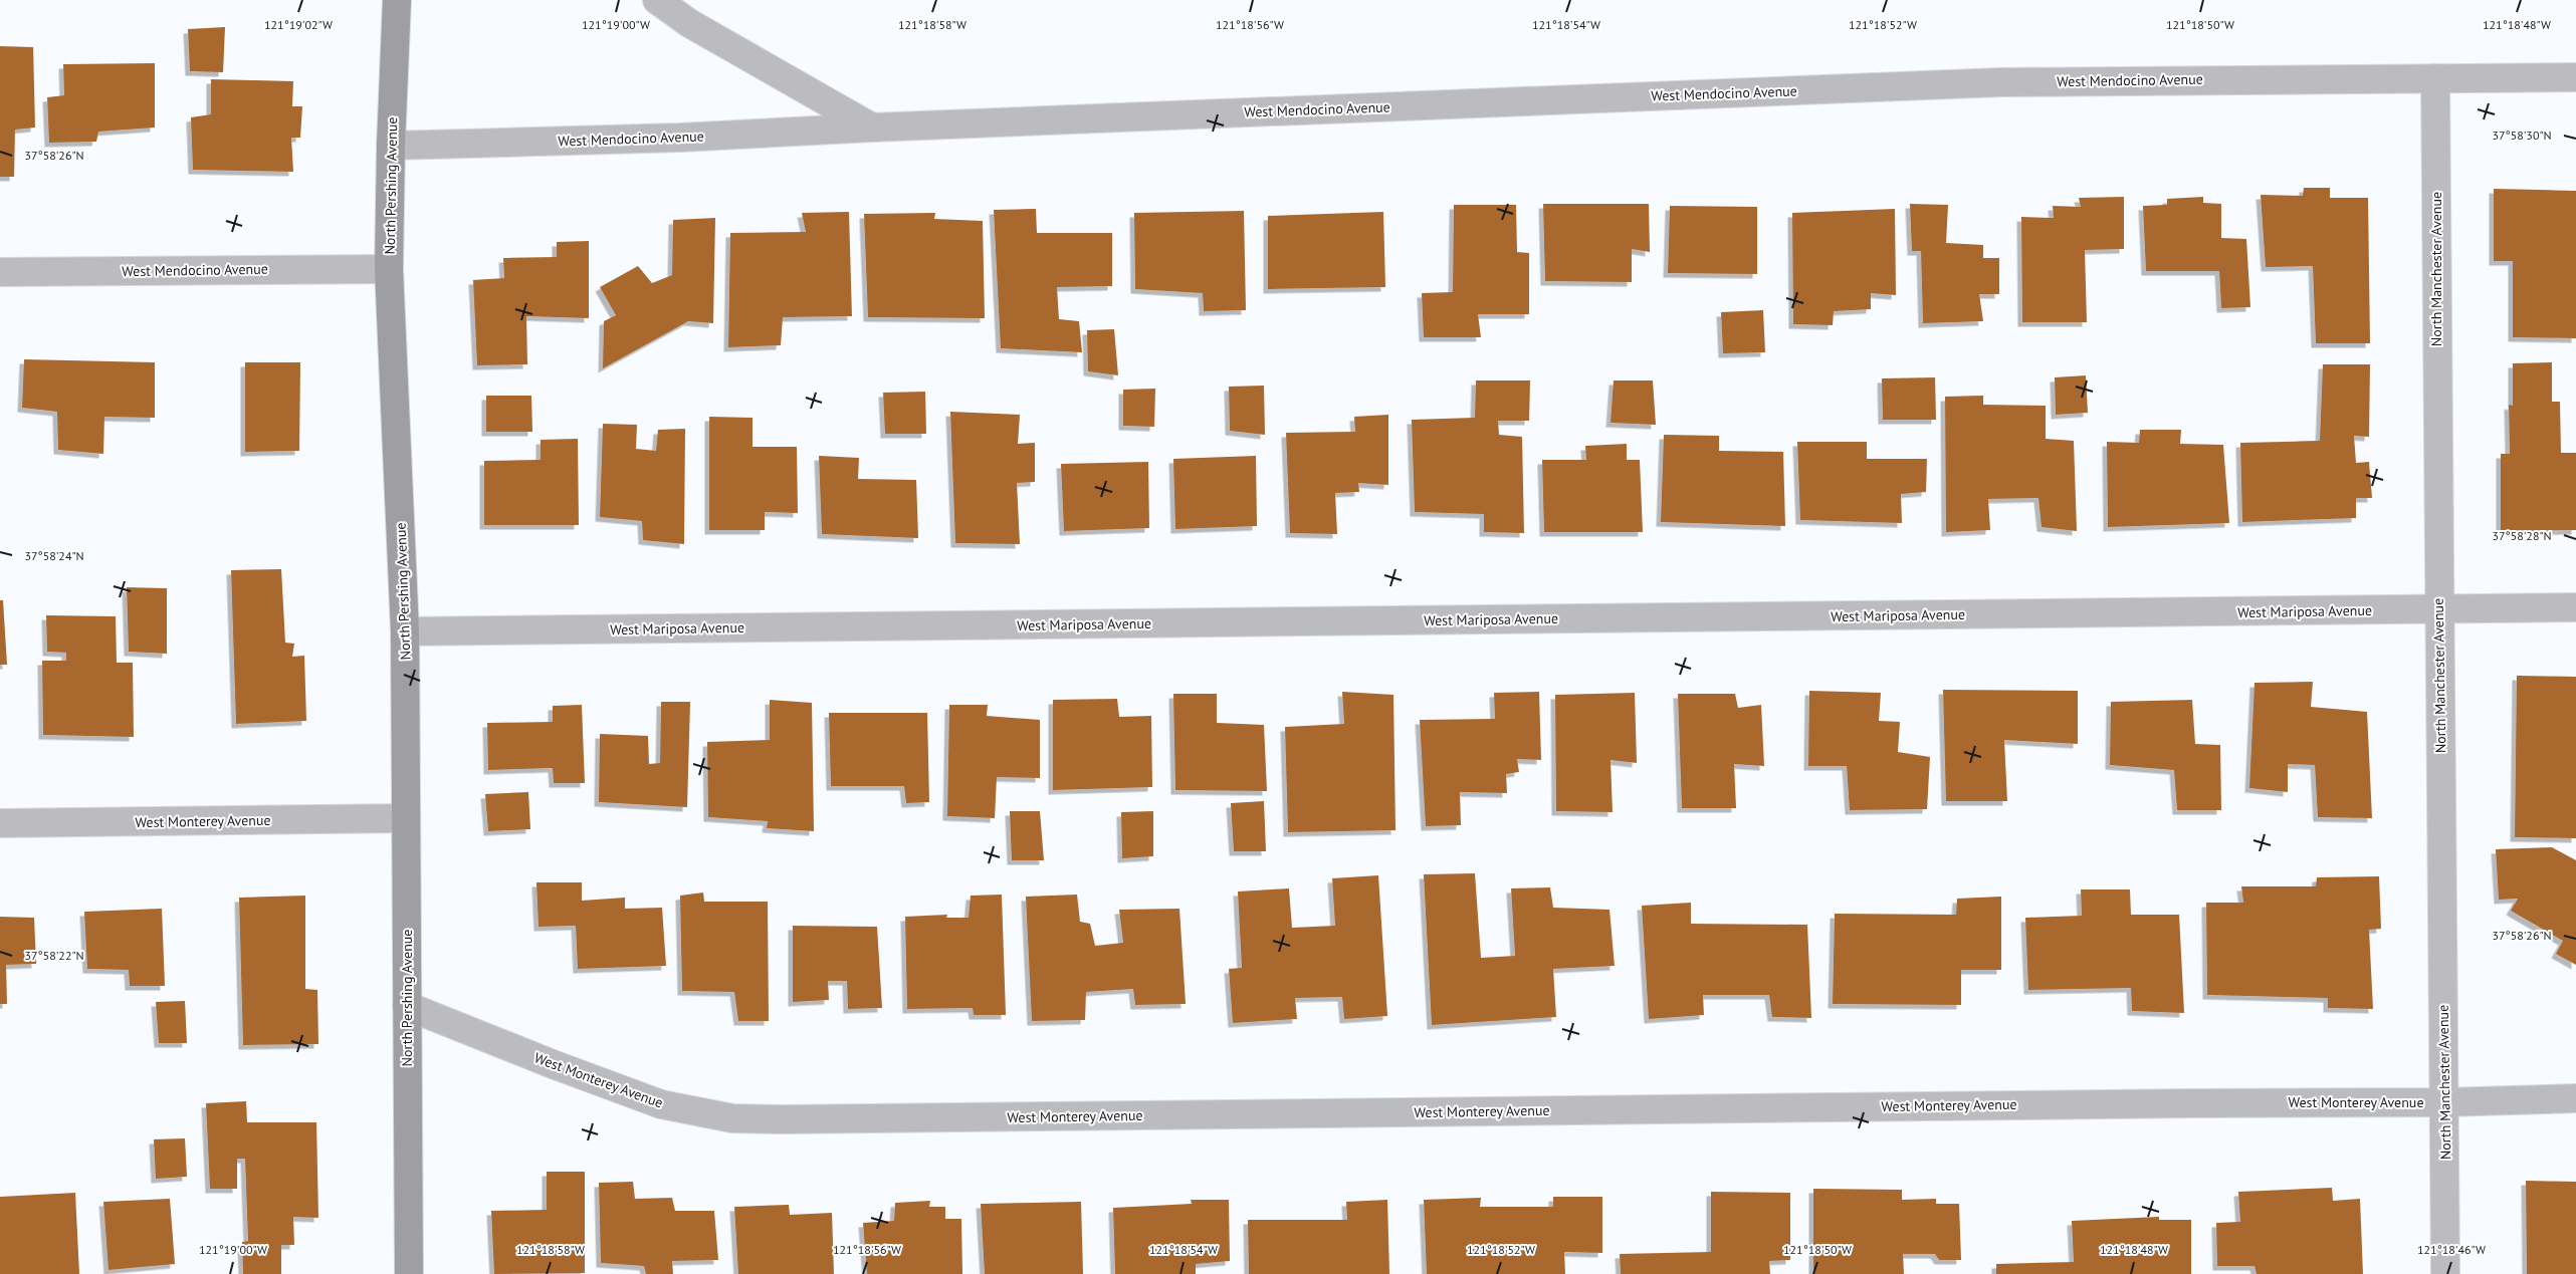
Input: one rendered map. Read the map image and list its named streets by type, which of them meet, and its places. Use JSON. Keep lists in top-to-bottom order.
{
  "streets": {
    "main road": ["North Pershing Avenue"],
    "street": [
      "West Mendocino Avenue",
      "North Manchester Avenue",
      "West Mariposa Avenue",
      "West Monterey Avenue"
    ]
  },
  "crossings": [
    ["West Mendocino Avenue", "North Pershing Avenue"],
    ["West Mendocino Avenue", "North Manchester Avenue"],
    ["North Pershing Avenue", "West Mariposa Avenue"],
    ["North Pershing Avenue", "West Monterey Avenue"],
    ["North Manchester Avenue", "West Mariposa Avenue"],
    ["North Manchester Avenue", "West Monterey Avenue"]
  ],
  "coordinates": [
    "121°19'02\"W",
    "121°19'00\"W",
    "121°18'58\"W",
    "121°18'56\"W",
    "121°18'54\"W",
    "121°18'52\"W",
    "121°18'50\"W",
    "121°18'48\"W",
    "37°58'30\"N",
    "37°58'26\"N",
    "37°58'28\"N",
    "37°58'24\"N",
    "37°58'22\"N",
    "121°18'46\"W"
  ]
}
